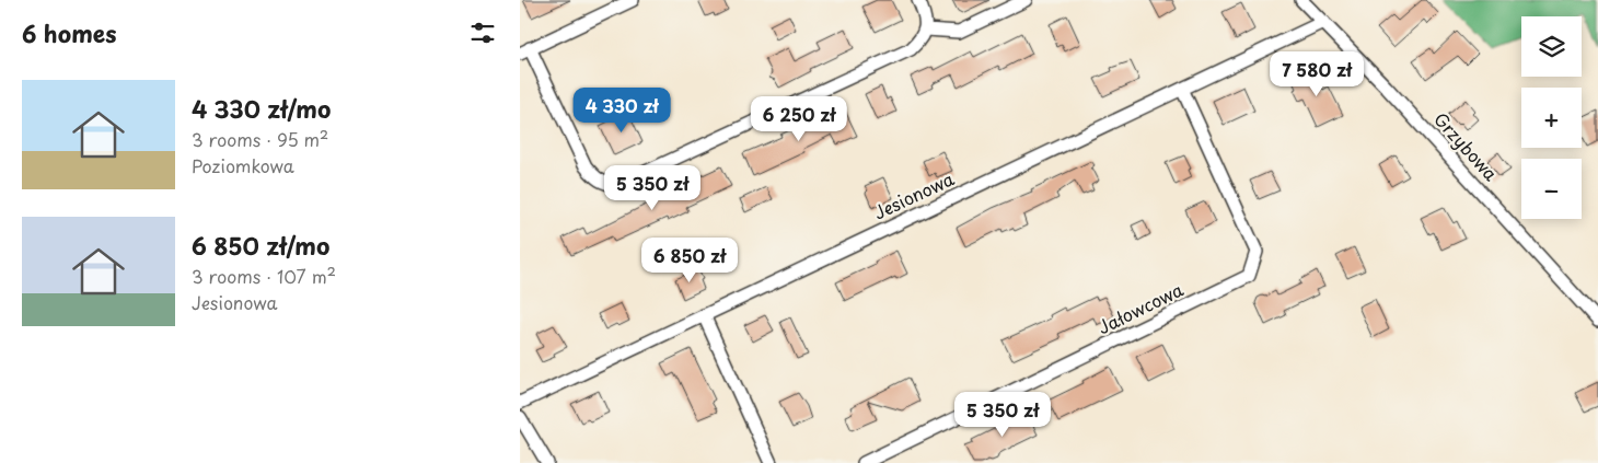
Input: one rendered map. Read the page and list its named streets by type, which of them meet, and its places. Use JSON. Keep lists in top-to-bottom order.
{
  "streets": {
    "street": ["Grzybowa", "Jesionowa", "Jałowcowa"]
  },
  "crossings": [
    ["Grzybowa", "Jesionowa"],
    ["Jesionowa", "Jałowcowa"]
  ],
  "page": {
    "heading": "6 homes",
    "map_buttons": ["+", "−"],
    "price": [
      "7 580 zł",
      "4 330 zł",
      "6 250 zł",
      "5 350 zł",
      "6 850 zł",
      "5 350 zł"
    ],
    "list": [
      {
        "name": "4 330 zł/mo",
        "note": "3 rooms · 95 m² · Poziomkowa"
      },
      {
        "name": "6 850 zł/mo",
        "note": "3 rooms · 107 m² · Jesionowa"
      }
    ]
  }
}
